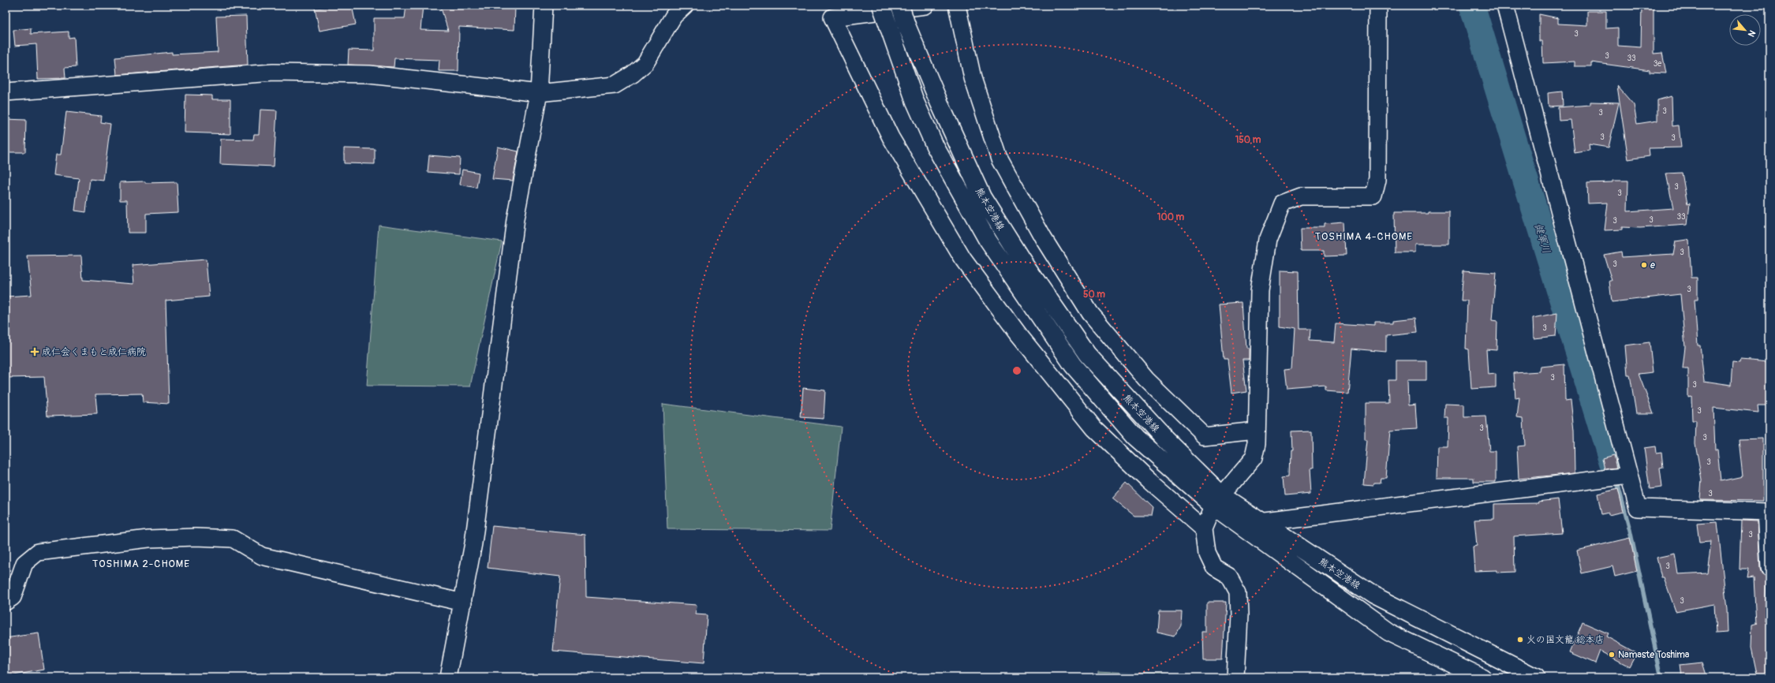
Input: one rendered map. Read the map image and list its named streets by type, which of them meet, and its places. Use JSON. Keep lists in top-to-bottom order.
{
  "streets": {
    "main road": ["熊本空港線"]
  },
  "districts": ["TOSHIMA 4-CHOME", "TOSHIMA 2-CHOME"],
  "water": ["健軍川"],
  "places": {
    "other": ["e", "火の国文龍 総本店", "Namaste Toshima"],
    "health": ["成仁会くまもと成仁病院"]
  },
  "house_numbers": [
    "3",
    "3",
    "33",
    "3e",
    "3",
    "3",
    "3",
    "3",
    "3",
    "3",
    "33",
    "3",
    "3",
    "3",
    "3",
    "3",
    "3",
    "3",
    "3",
    "3",
    "3",
    "3",
    "3",
    "3",
    "3",
    "3",
    "3"
  ],
  "north": "bottom right",
  "rings": ["150 m", "100 m", "50 m"]
}
